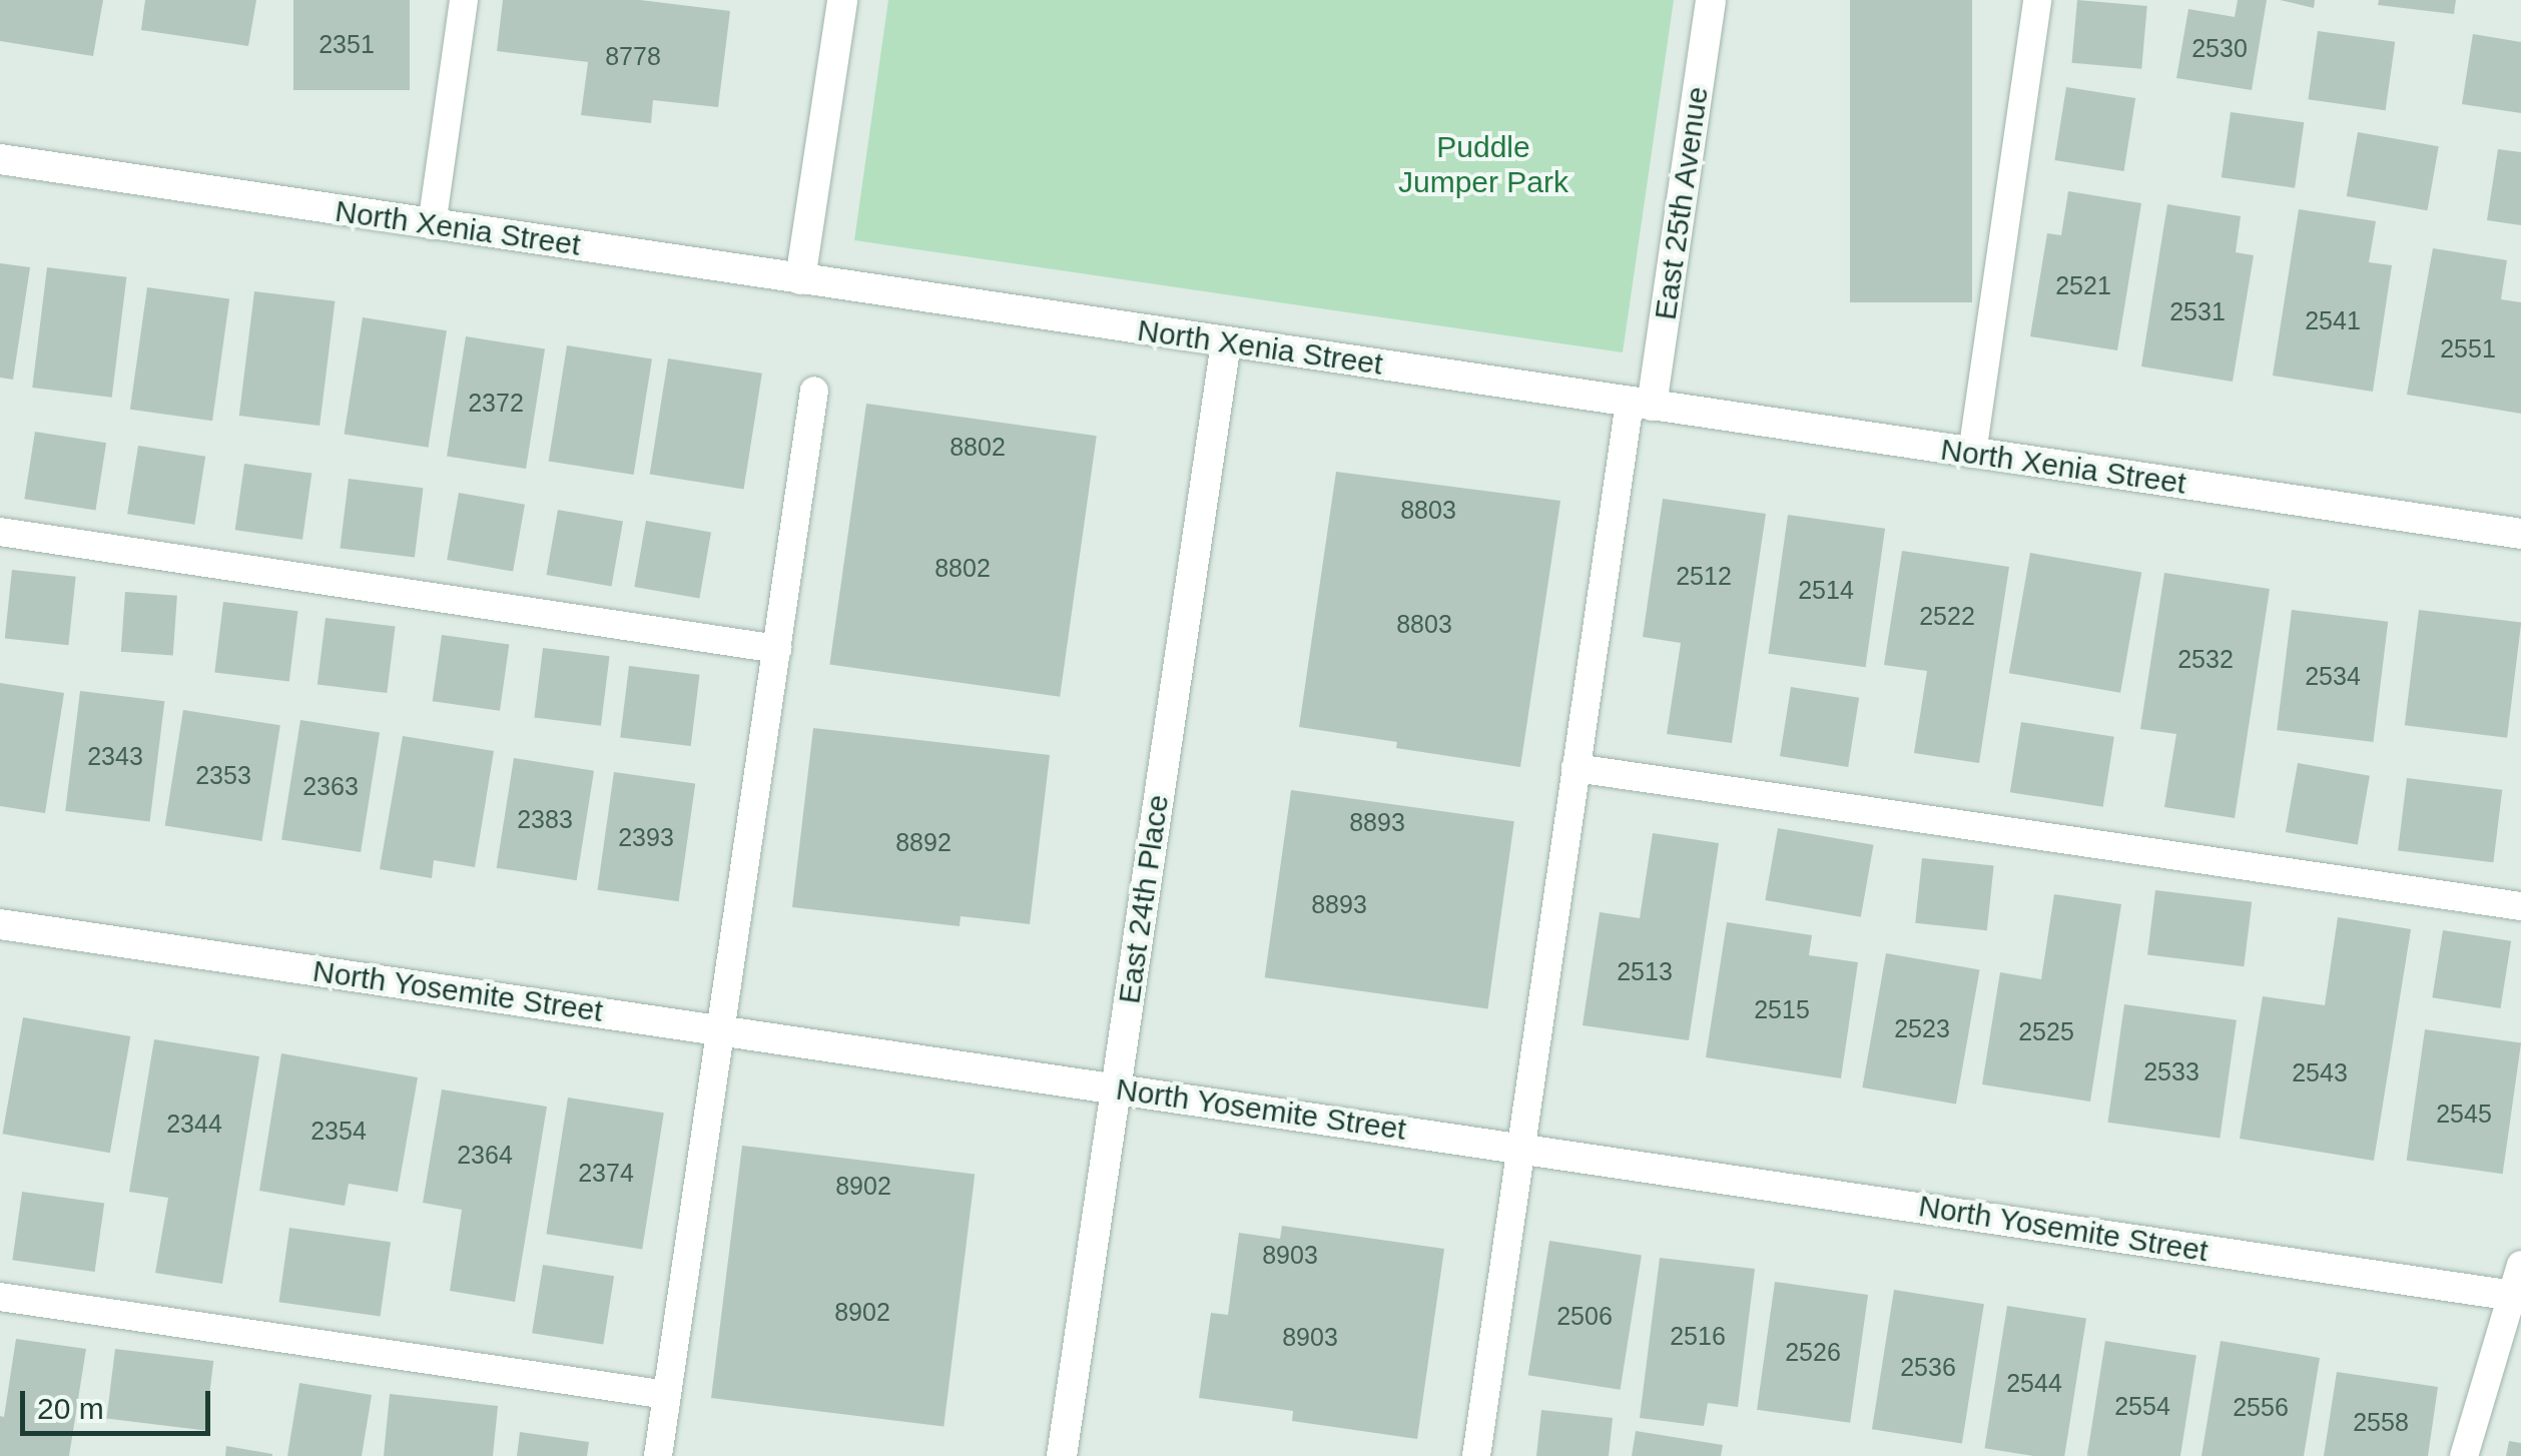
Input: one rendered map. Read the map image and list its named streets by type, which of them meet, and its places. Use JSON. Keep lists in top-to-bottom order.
{
  "streets": {
    "street": [
      "East 25th Avenue",
      "North Xenia Street",
      "East 24th Place",
      "North Yosemite Street"
    ]
  },
  "crossings": [
    ["East 25th Avenue", "North Xenia Street"],
    ["North Xenia Street", "East 24th Place"],
    ["East 24th Place", "North Yosemite Street"]
  ],
  "parks": ["Puddle Jumper Park"],
  "house_numbers": [
    "2351",
    "2530",
    "8778",
    "2521",
    "2531",
    "2541",
    "2551",
    "2372",
    "8802",
    "8803",
    "8802",
    "2512",
    "2514",
    "2522",
    "8803",
    "2532",
    "2534",
    "2343",
    "2353",
    "2363",
    "2383",
    "8893",
    "2393",
    "8892",
    "8893",
    "2513",
    "2515",
    "2523",
    "2525",
    "2533",
    "2543",
    "2545",
    "2344",
    "2354",
    "2364",
    "2374",
    "8902",
    "8903",
    "8902",
    "2506",
    "2516",
    "8903",
    "2526",
    "2536",
    "2544",
    "2554",
    "2556",
    "2558"
  ],
  "scale_bar": "20 m"
}
